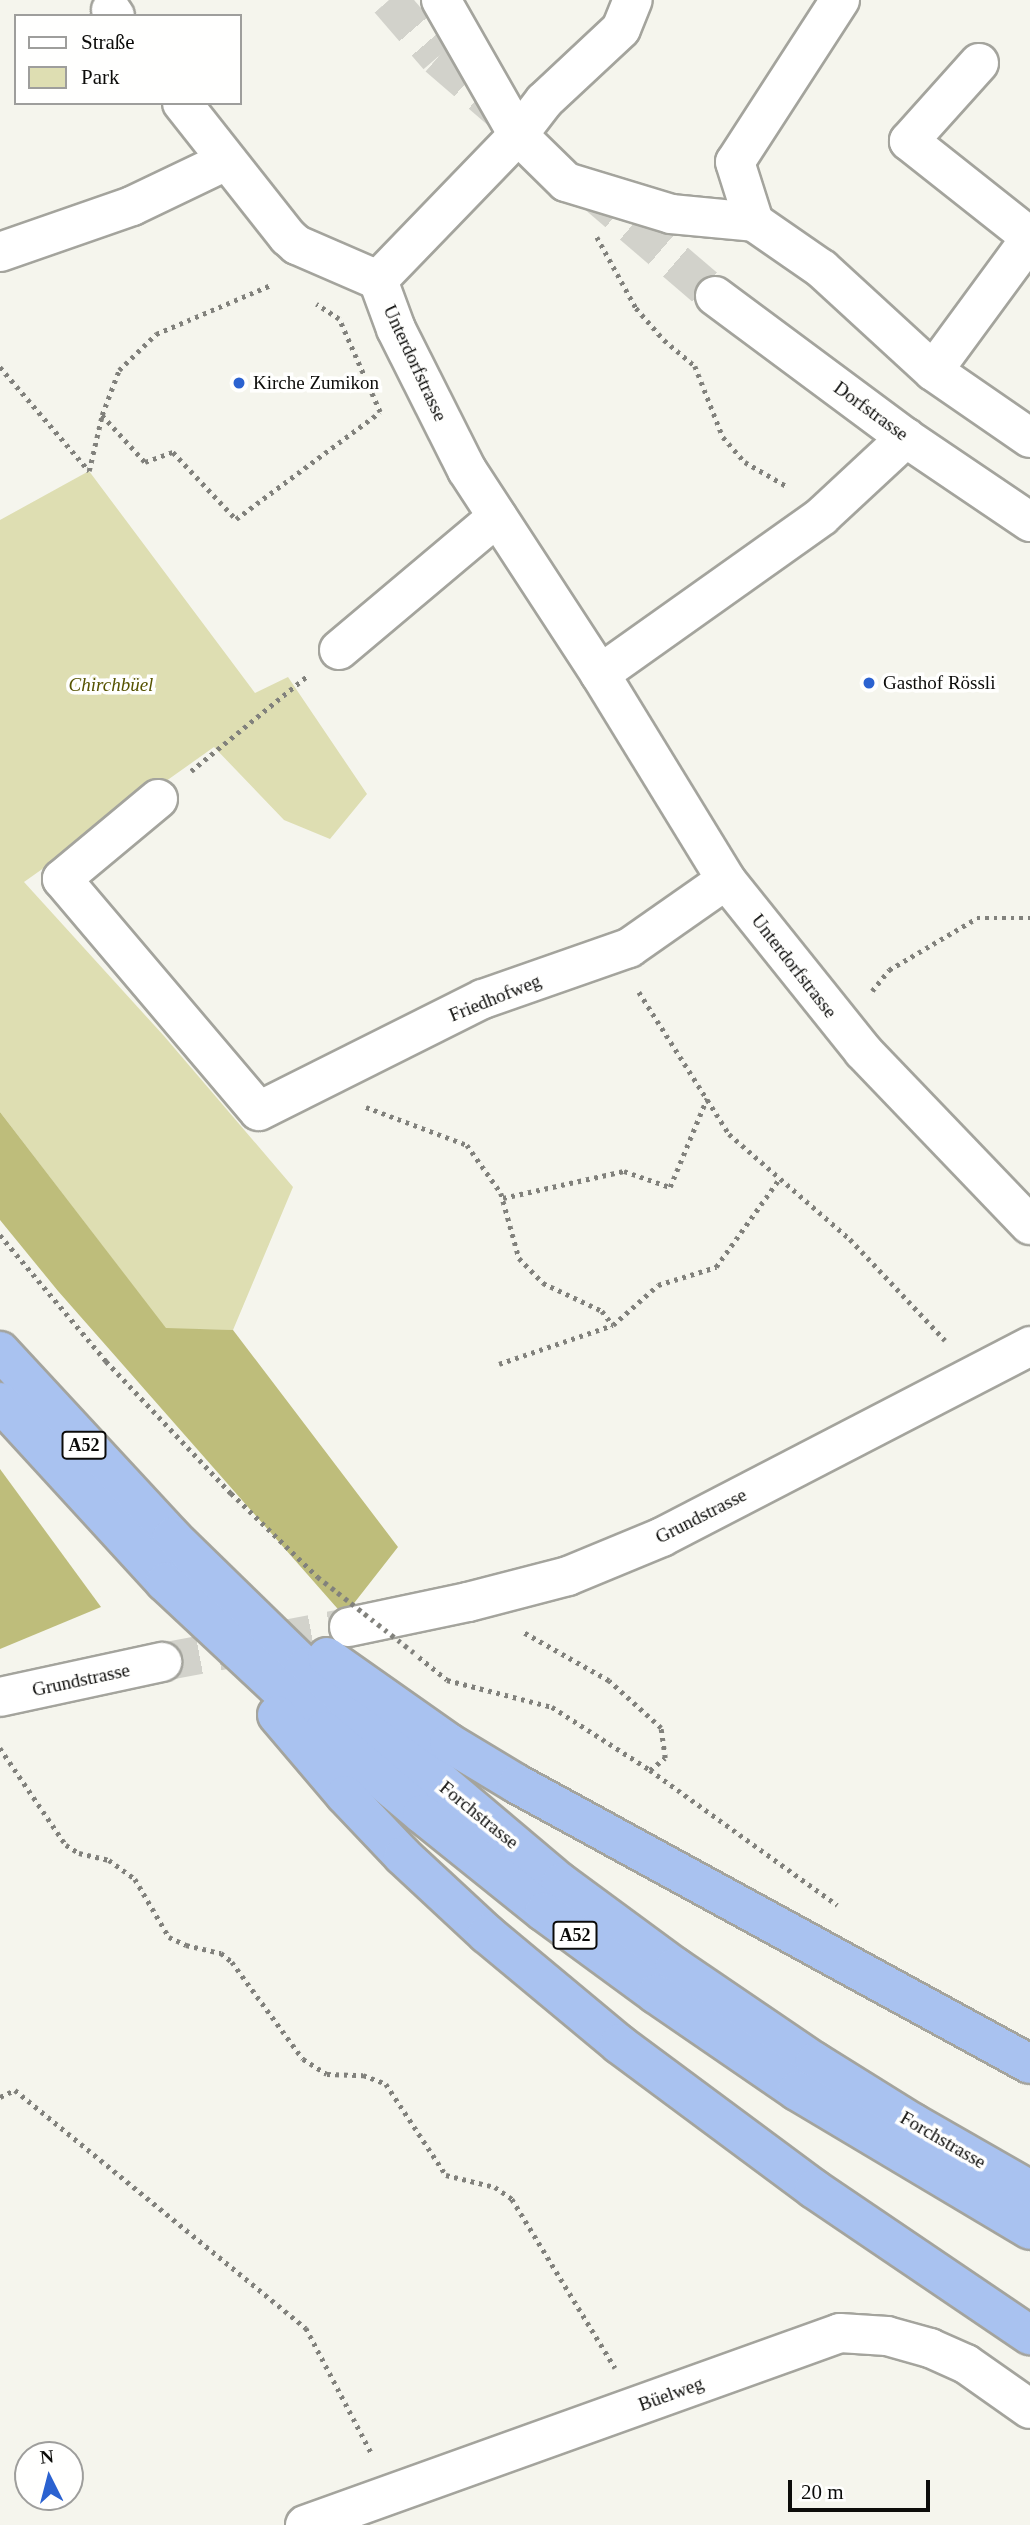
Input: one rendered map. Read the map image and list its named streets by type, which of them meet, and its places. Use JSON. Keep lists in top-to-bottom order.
{
  "streets": {
    "highway": ["A52", "Forchstrasse"],
    "street": [
      "Unterdorfstrasse",
      "Dorfstrasse",
      "Friedhofweg",
      "Grundstrasse",
      "Büelweg"
    ]
  },
  "crossings": [
    ["Unterdorfstrasse", "Friedhofweg"]
  ],
  "parks": ["Chirchbüel"],
  "places": ["Kirche Zumikon", "Gasthof Rössli"],
  "legend": ["Straße", "Park"],
  "scale_bar": "20 m",
  "north": "top"
}
